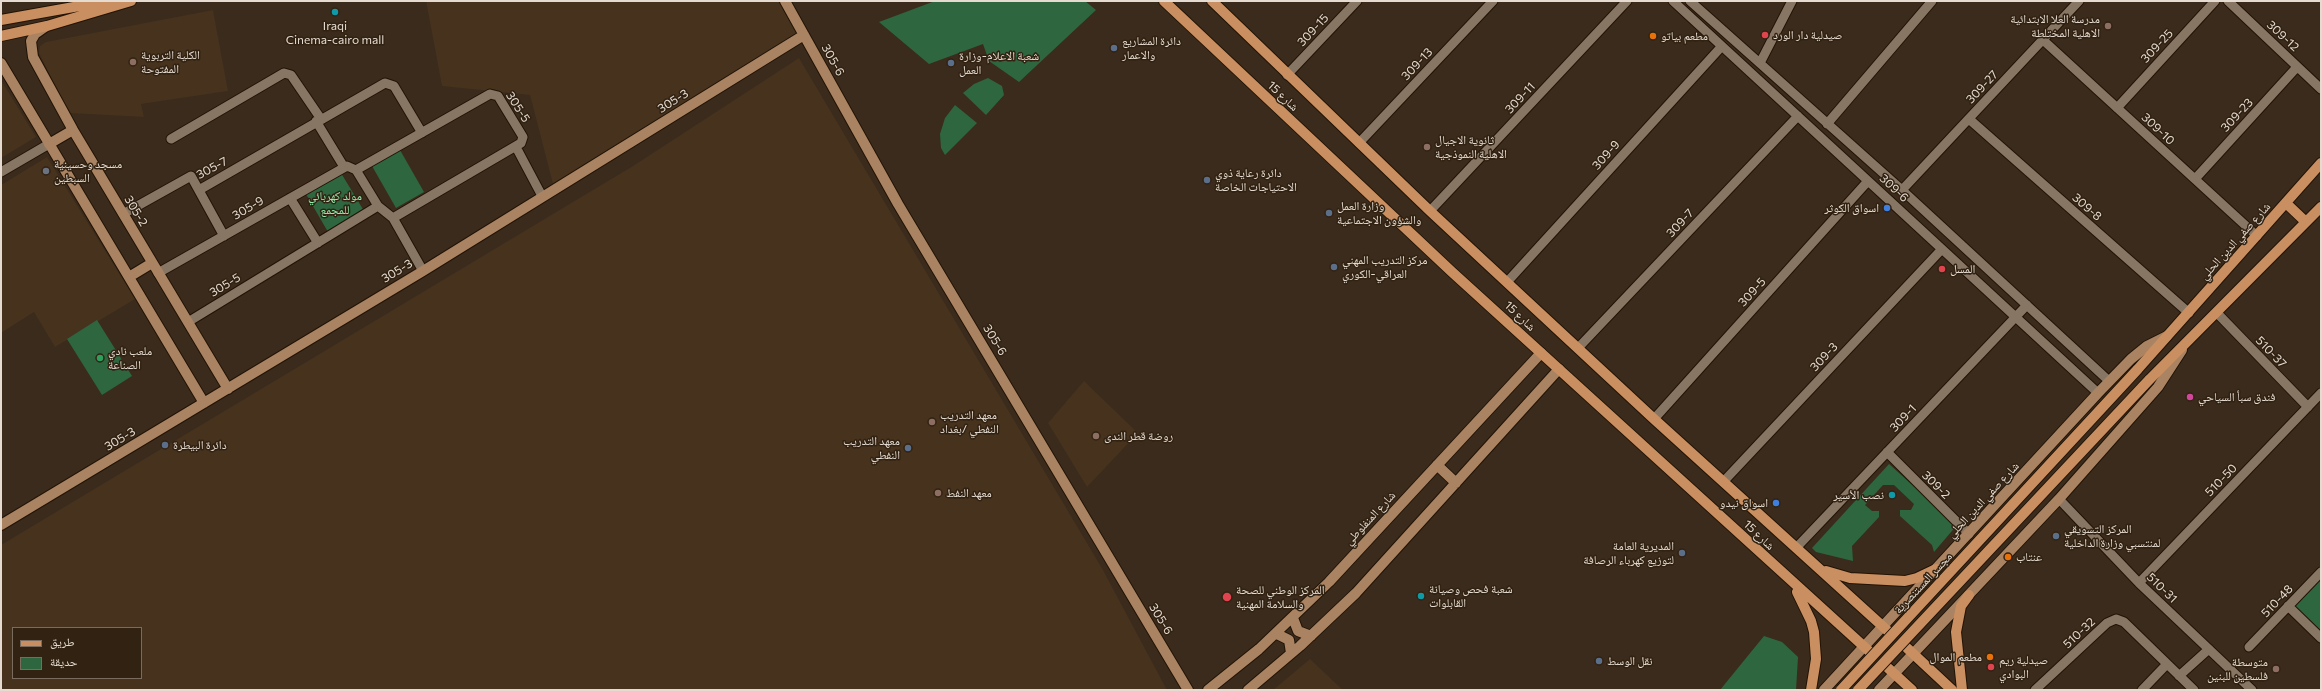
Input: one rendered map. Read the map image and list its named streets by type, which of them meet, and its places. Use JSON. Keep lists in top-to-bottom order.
{
  "streets": {
    "main road": ["شارع 15", "شارع صفي الدين الحلي", "مجسر المستنصرية"],
    "street": [
      "309-15",
      "309-12",
      "309-25",
      "305-6",
      "309-13",
      "309-27",
      "309-11",
      "305-3",
      "305-5",
      "309-23",
      "309-10",
      "309-9",
      "305-7",
      "309-6",
      "309-8",
      "305-9",
      "305-2",
      "309-7",
      "309-5",
      "510-37",
      "309-3",
      "309-1",
      "510-50",
      "309-2",
      "شارع المنفلوطي",
      "510-31",
      "510-48",
      "510-32"
    ]
  },
  "crossings": [
    ["309-15", "شارع 15"],
    ["309-12", "309-23"],
    ["309-25", "309-10"],
    ["305-6", "305-3"],
    ["309-13", "شارع 15"],
    ["309-27", "309-10"],
    ["309-27", "309-6"],
    ["309-27", "309-8"],
    ["شارع 15", "309-11"],
    ["شارع 15", "309-9"],
    ["شارع 15", "309-7"],
    ["شارع 15", "شارع صفي الدين الحلي"],
    ["شارع 15", "309-5"],
    ["شارع 15", "309-3"],
    ["شارع 15", "309-1"],
    ["شارع 15", "شارع المنفلوطي"],
    ["305-3", "305-2"],
    ["305-5", "305-7"],
    ["305-5", "305-9"],
    ["305-5", "305-2"],
    ["309-23", "309-10"],
    ["309-10", "شارع صفي الدين الحلي"],
    ["309-9", "309-6"],
    ["305-7", "305-2"],
    ["309-6", "309-7"],
    ["309-6", "شارع صفي الدين الحلي"],
    ["309-6", "309-5"],
    ["309-6", "309-3"],
    ["309-6", "309-1"],
    ["309-8", "شارع صفي الدين الحلي"],
    ["305-9", "305-2"],
    ["شارع صفي الدين الحلي", "309-2"],
    ["شارع صفي الدين الحلي", "مجسر المستنصرية"],
    ["510-37", "510-50"],
    ["309-1", "309-2"],
    ["510-50", "510-31"]
  ],
  "parks": ["مولد كهربائي للمجمع"],
  "places": [
    "Iraqi Cinema-cairo mall",
    "مدرسة العلا الابتدائية الاهلية المختلطة",
    "صيدلية دار الورد",
    "مطعم بياتو",
    "دائرة المشاريع والاعمار",
    "الكلية التربوية المفتوحة",
    "شعبة الاعلام-وزارة العمل",
    "ثانوية الاجيال الاهلية النموذجية",
    "مسجد وحسينية السبطين",
    "دائرة رعاية ذوي الاحتياجات الخاصة",
    "اسواق الكوثر",
    "وزارة العمل والشؤون الاجتماعية",
    "مركز التدريب المهني العراقي-الكوري",
    "المسل",
    "ملعب نادي الصناعة",
    "فندق سبأ السياحي",
    "معهد التدريب النفطي /بغداد",
    "روضة قطر الندى",
    "دائرة البيطرة",
    "معهد التدريب النفطي",
    "معهد النفط",
    "نصب الأسير",
    "اسواق نيدو",
    "المركز التسويقي لمنتسبي وزارة الداخلية",
    "المديرية العامة لتوزيع كهرباء الرصافة",
    "عنتاب",
    "شعبة فحص وصيانة القابلوات",
    "المركز الوطني للصحة والسلامة المهنية",
    "مطعم الموال",
    "نقل الوسط",
    "صيدلية ريم البوادي",
    "متوسطة فلسطين للبنين"
  ],
  "legend": ["طريق", "حديقة"]
}
